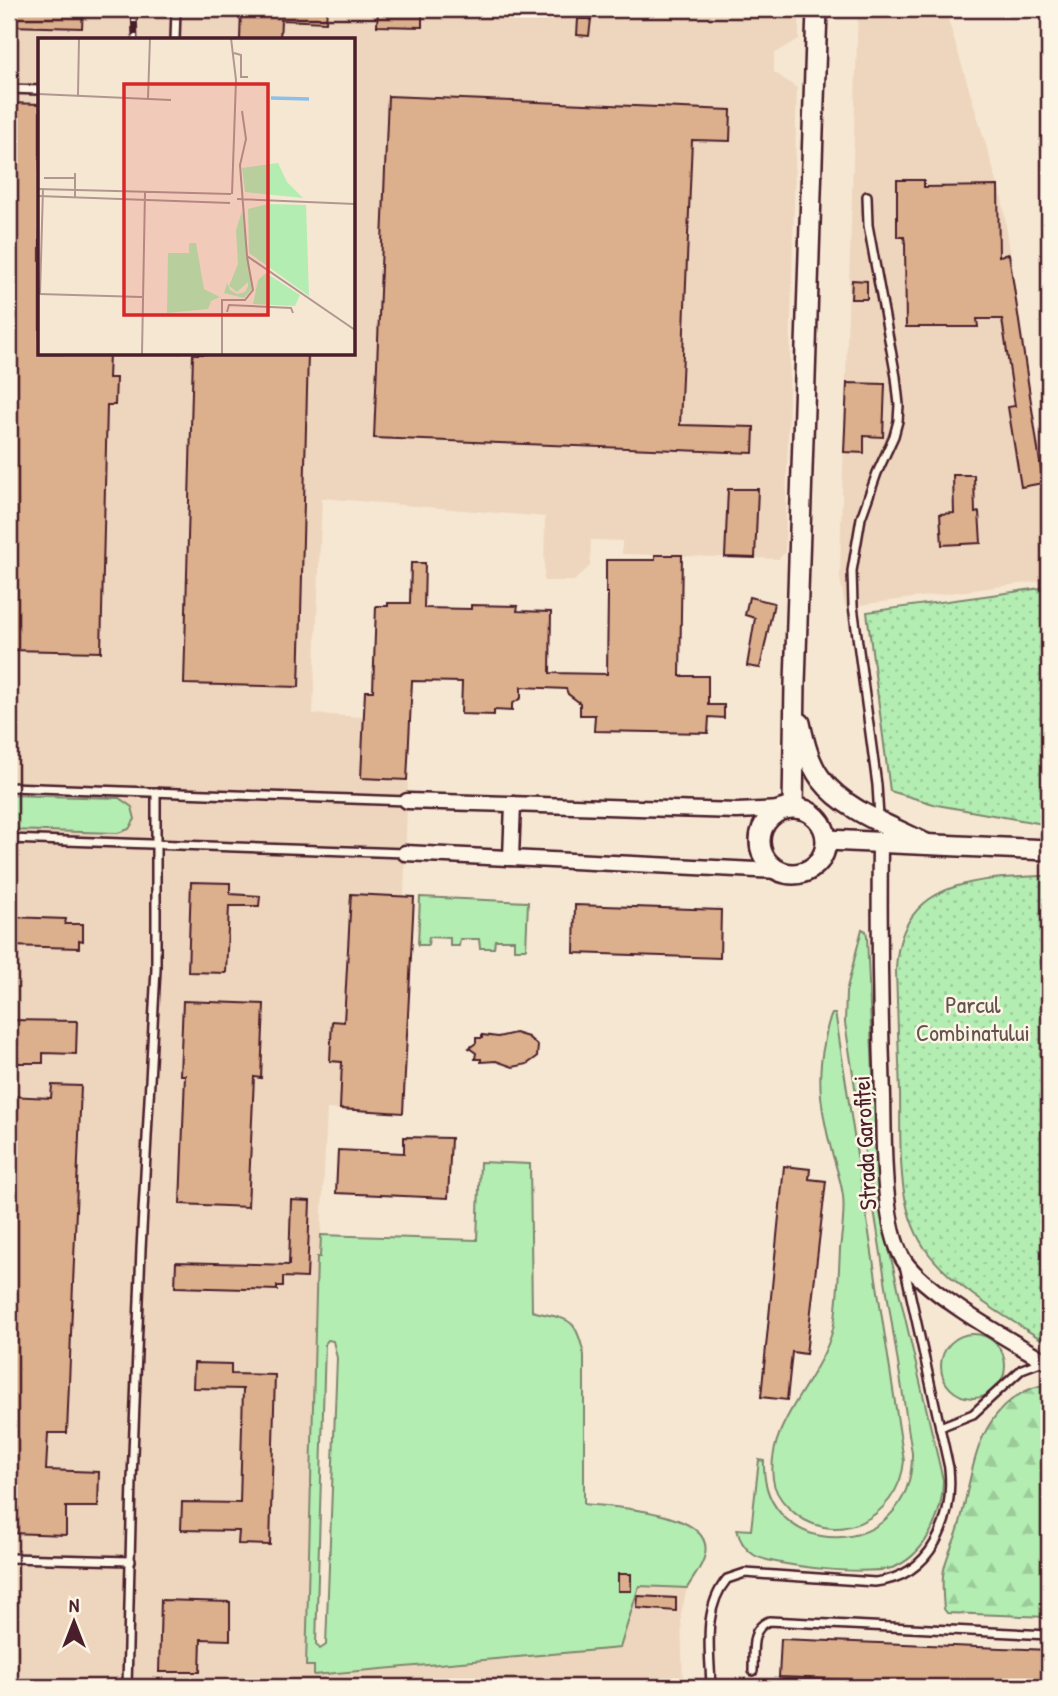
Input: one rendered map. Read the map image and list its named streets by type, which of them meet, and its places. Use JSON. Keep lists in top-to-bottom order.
{
  "streets": {
    "street": ["Strada Garofiței"]
  },
  "parks": ["Parcul Combinatului"],
  "north": "top"
}
